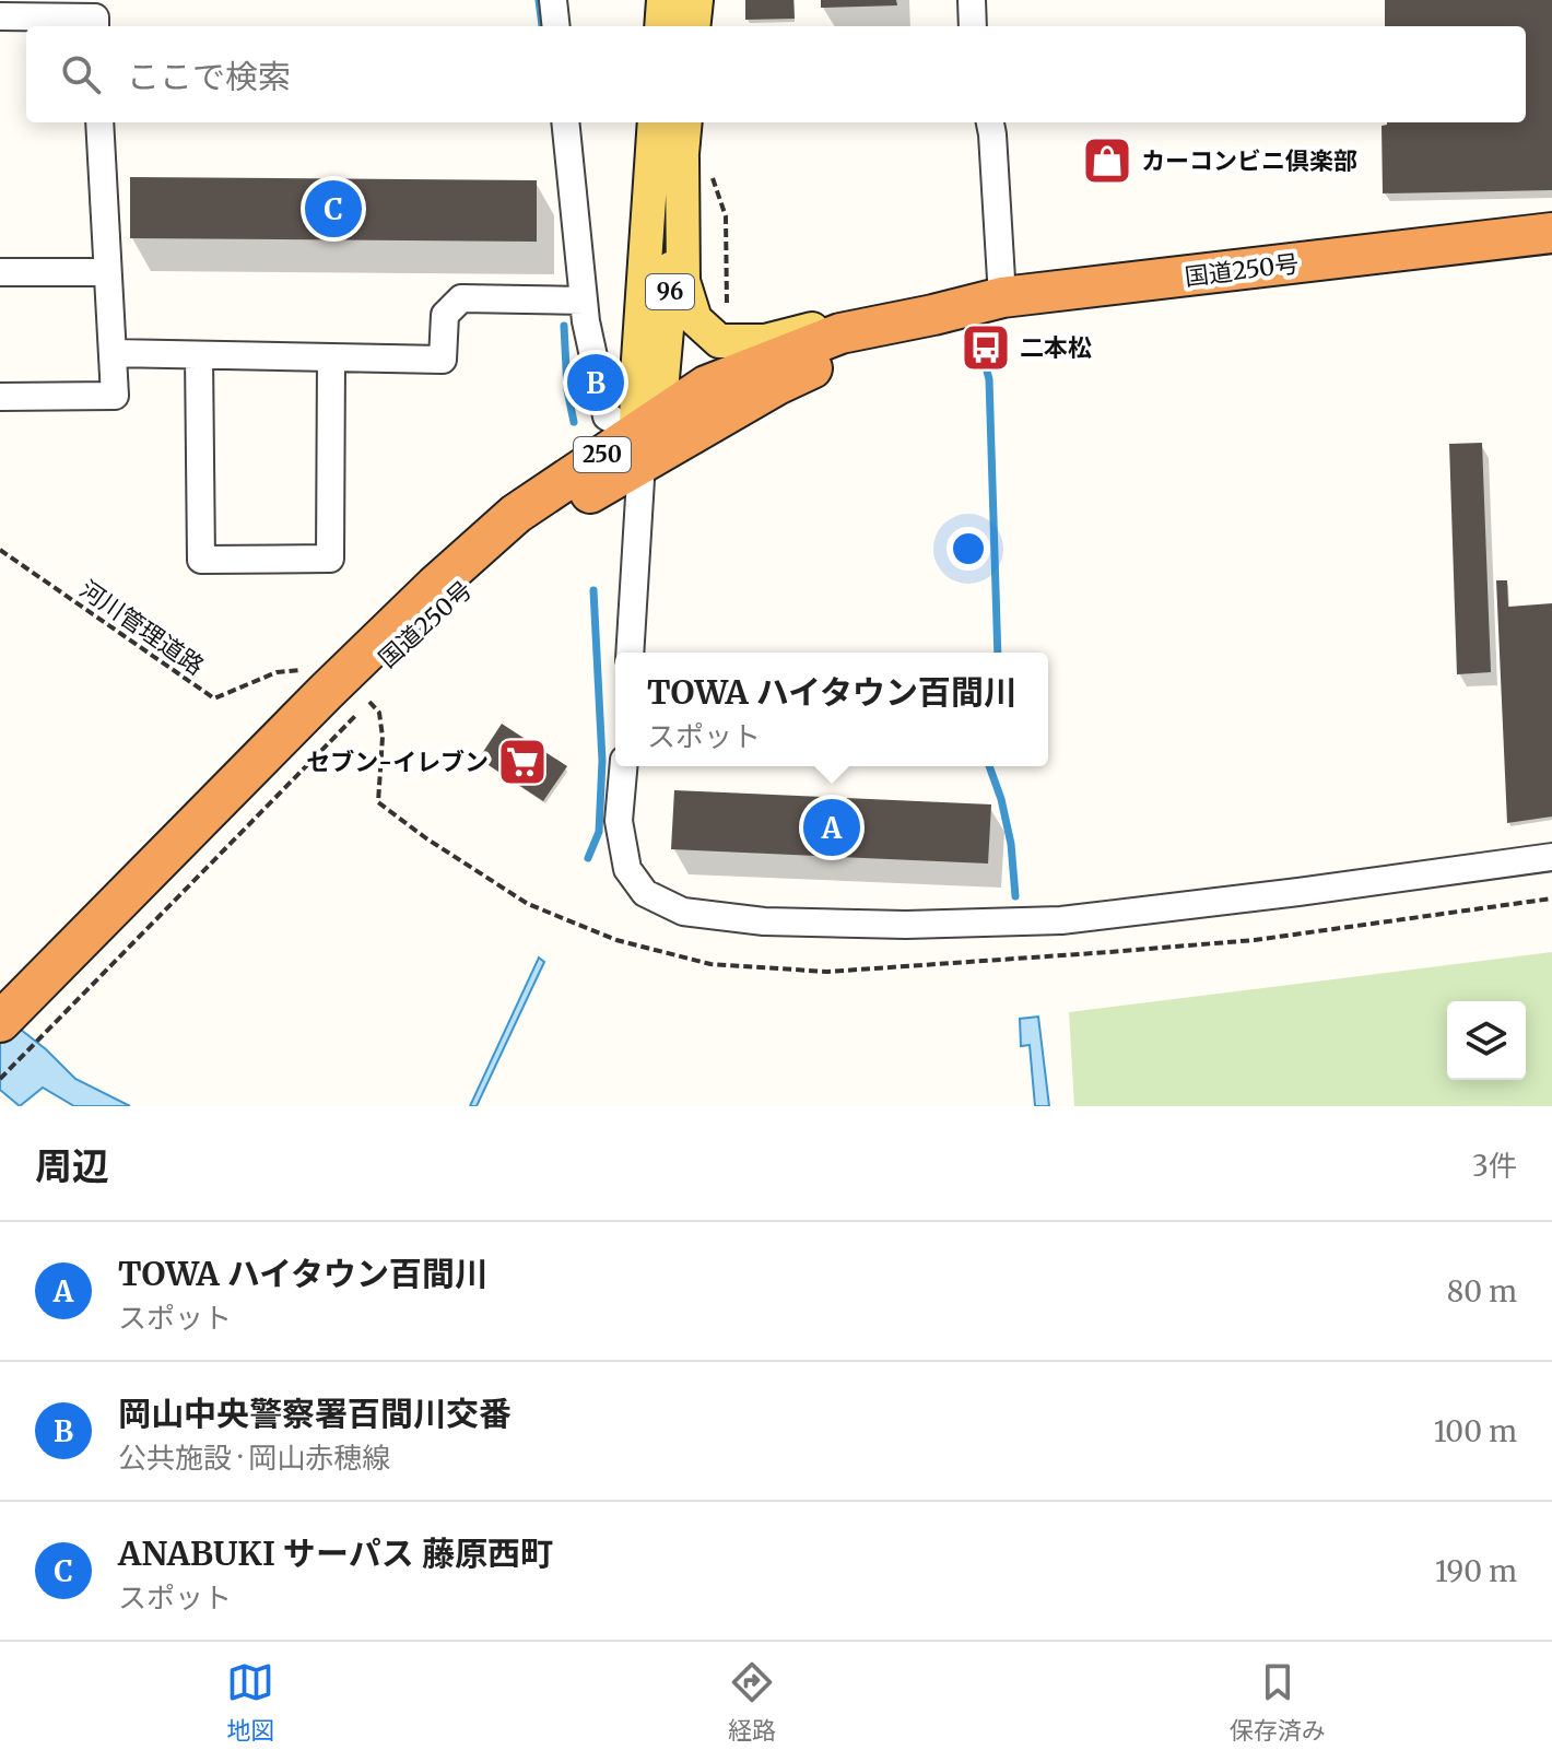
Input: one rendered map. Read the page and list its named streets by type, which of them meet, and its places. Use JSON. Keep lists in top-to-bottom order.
{
  "streets": {
    "highway": ["国道250号", "250"],
    "main road": ["96"],
    "path": ["河川管理道路"]
  },
  "crossings": [
    ["国道250号", "96"],
    ["国道250号", "河川管理道路"]
  ],
  "places": {
    "shop": ["カーコンビニ倶楽部"],
    "bus stop": ["二本松"],
    "supermarket": ["セブン-イレブン"]
  },
  "page": {
    "search": "ここで検索",
    "pins": ["C", "B", "A"],
    "popup": ["TOWA ハイタウン百間川", "スポット"],
    "heading": ["周辺", "3件"],
    "list": [
      {
        "mark": "A",
        "name": "TOWA ハイタウン百間川",
        "note": "スポット",
        "value": "80 m"
      },
      {
        "mark": "B",
        "name": "岡山中央警察署百間川交番",
        "note": "公共施設 · 岡山赤穂線",
        "value": "100 m"
      },
      {
        "mark": "C",
        "name": "ANABUKI サーパス 藤原西町",
        "note": "スポット",
        "value": "190 m"
      }
    ],
    "nav": ["地図", "経路", "保存済み"]
  }
}
